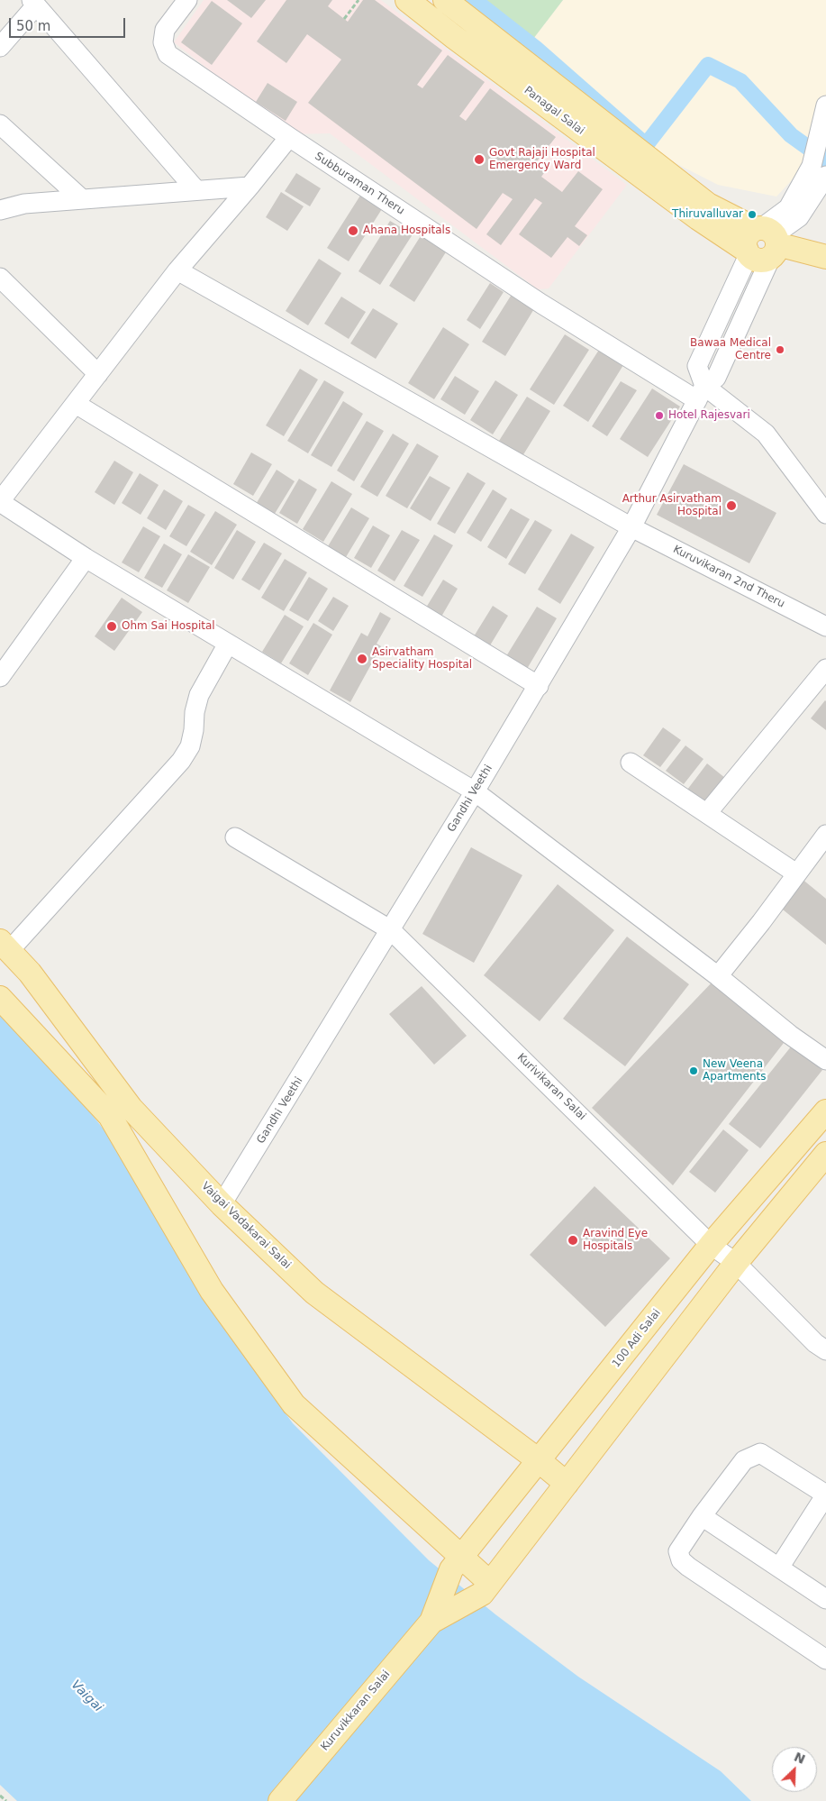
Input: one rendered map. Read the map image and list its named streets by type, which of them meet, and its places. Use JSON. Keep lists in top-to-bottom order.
{
  "streets": {
    "main road": [
      "Panagal Salai",
      "Vaigai Vadakarai Salai",
      "100 Adi Salai",
      "Kuruvikkaran Salai"
    ],
    "street": [
      "Subburaman Theru",
      "Kuruvikaran 2nd Theru",
      "Gandhi Veethi",
      "Kurivikaran Salai"
    ]
  },
  "crossings": [
    ["Panagal Salai", "Gandhi Veethi"],
    ["Subburaman Theru", "Gandhi Veethi"],
    ["Kuruvikaran 2nd Theru", "Gandhi Veethi"],
    ["Gandhi Veethi", "Kurivikaran Salai"],
    ["Gandhi Veethi", "Vaigai Vadakarai Salai"],
    ["Kurivikaran Salai", "100 Adi Salai"],
    ["Vaigai Vadakarai Salai", "100 Adi Salai"],
    ["100 Adi Salai", "Kuruvikkaran Salai"]
  ],
  "water": ["Vaigai"],
  "places": [
    "Govt Rajaji Hospital Emergency Ward",
    "Thiruvalluvar",
    "Ahana Hospitals",
    "Bawaa Medical Centre",
    "Hotel Rajesvari",
    "Arthur Asirvatham Hospital",
    "Ohm Sai Hospital",
    "Asirvatham Speciality Hospital",
    "New Veena Apartments",
    "Aravind Eye Hospitals"
  ],
  "scale_bar": "50 m",
  "north": "top right"
}
